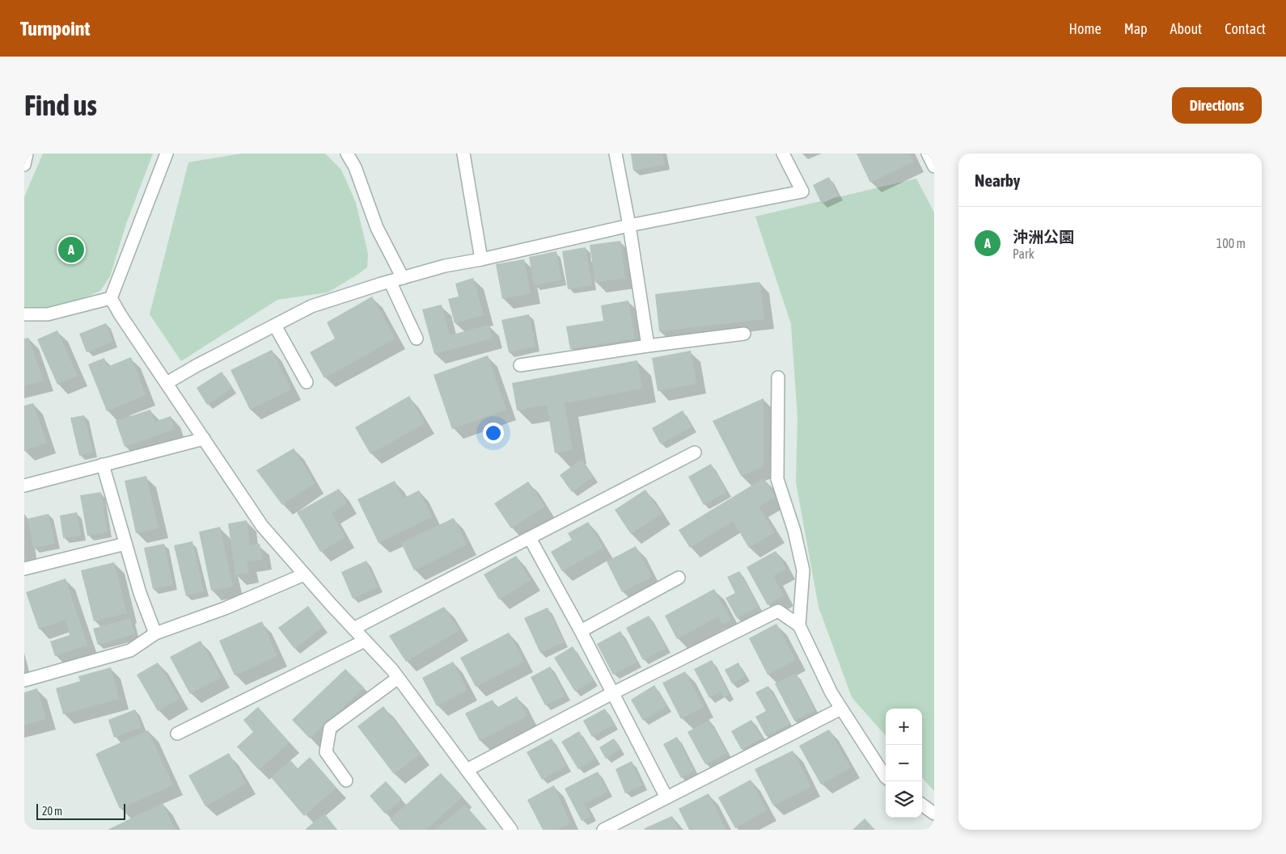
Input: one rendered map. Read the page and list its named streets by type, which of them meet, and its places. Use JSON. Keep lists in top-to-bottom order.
{
  "scale_bar": "20 m",
  "page": {
    "header": "Turnpoint",
    "nav": [
      "Home",
      "Map",
      "About",
      "Contact"
    ],
    "buttons": "Directions",
    "title": "Find us",
    "heading": "Nearby",
    "list": [
      {
        "mark": "A",
        "name": "沖洲公園",
        "note": "Park",
        "value": "100 m"
      }
    ],
    "pins": "A",
    "map_buttons": ["+", "−"],
    "scale": "20 m"
  }
}
